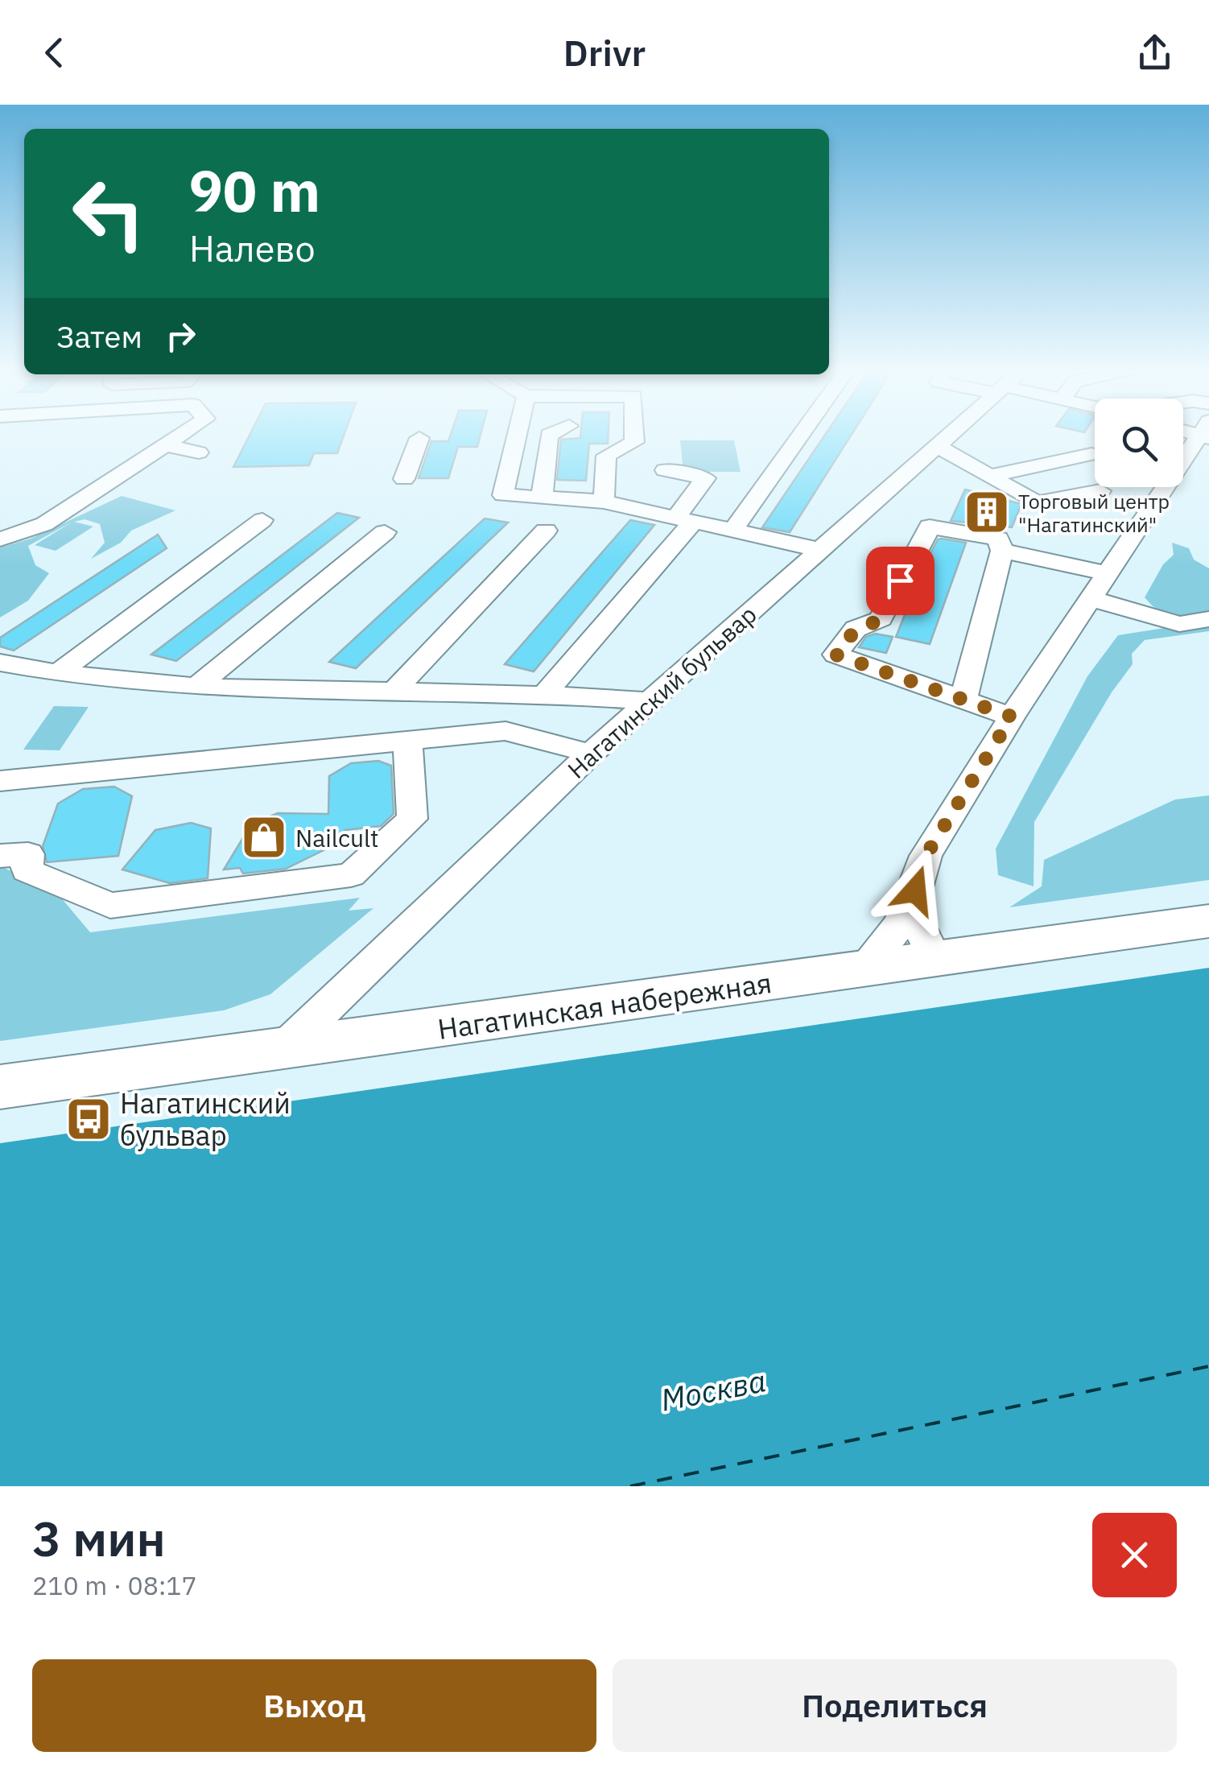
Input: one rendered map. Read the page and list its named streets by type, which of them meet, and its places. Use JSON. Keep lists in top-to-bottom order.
{
  "streets": {
    "main road": ["Нагатинская набережная"],
    "street": ["Нагатинский бульвар"]
  },
  "crossings": [
    ["Нагатинский бульвар", "Нагатинская набережная"]
  ],
  "water": ["Москва"],
  "places": {
    "building": ["Торговый центр \"Нагатинский\""],
    "shop": ["Nailcult"],
    "bus stop": ["Нагатинский бульвар"]
  },
  "page": {
    "header": "Drivr",
    "turn": ["90 m", "Налево"],
    "then": "Затем",
    "heading": ["3 мин", "210 m · 08:17"],
    "buttons": ["Выход", "Поделиться"]
  }
}
